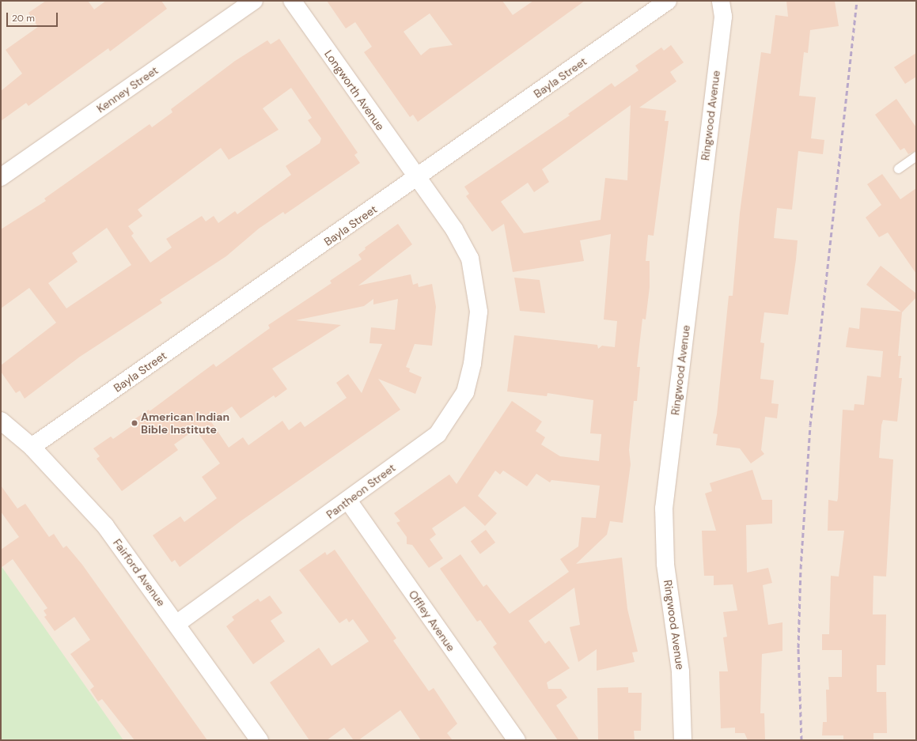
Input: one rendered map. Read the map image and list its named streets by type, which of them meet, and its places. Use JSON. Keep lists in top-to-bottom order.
{
  "streets": {
    "street": [
      "Bayla Street",
      "Kenney Street",
      "Longworth Avenue",
      "Ringwood Avenue",
      "Pantheon Street",
      "Fairford Avenue",
      "Offley Avenue"
    ]
  },
  "crossings": [
    ["Bayla Street", "Longworth Avenue"],
    ["Bayla Street", "Fairford Avenue"],
    ["Longworth Avenue", "Pantheon Street"],
    ["Pantheon Street", "Fairford Avenue"],
    ["Pantheon Street", "Offley Avenue"]
  ],
  "places": ["American Indian Bible Institute"],
  "scale_bar": "20 m"
}
